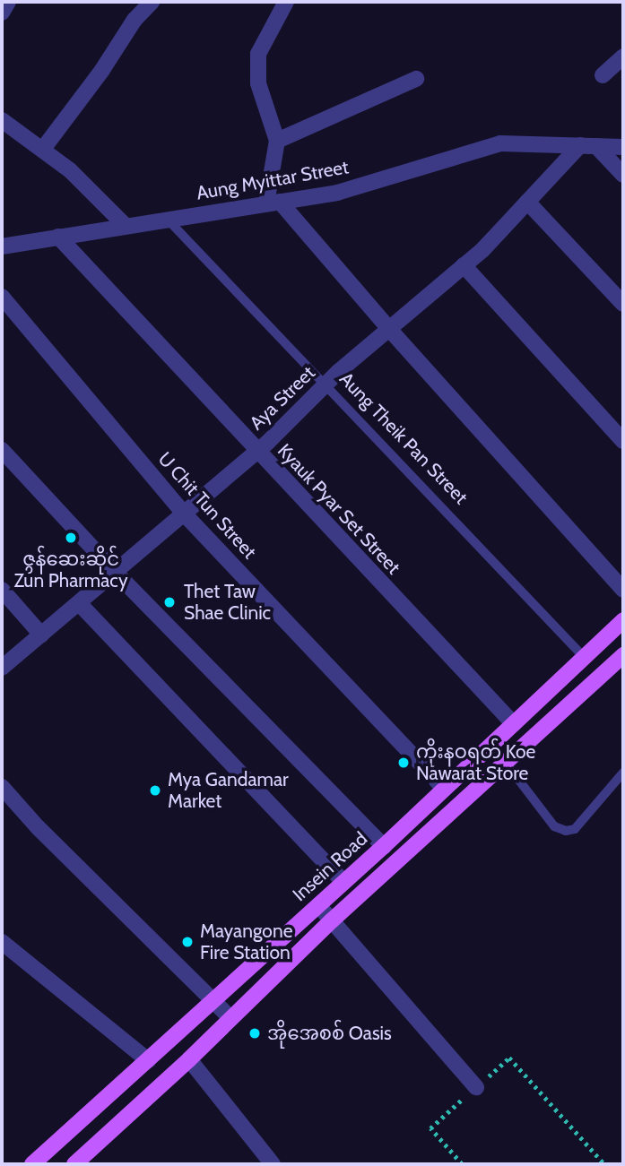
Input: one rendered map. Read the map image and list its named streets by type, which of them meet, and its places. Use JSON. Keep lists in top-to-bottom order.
{
  "streets": {
    "main road": ["Insein Road"],
    "street": [
      "Aung Myittar Street",
      "Aya Street",
      "U Chit Tun Street",
      "Kyauk Pyar Set Street"
    ],
    "lane": ["Aung Theik Pan Street"]
  },
  "crossings": [
    ["Aung Myittar Street", "Aya Street"],
    ["Aung Myittar Street", "Aung Theik Pan Street"],
    ["Aung Myittar Street", "Kyauk Pyar Set Street"],
    ["Aya Street", "Aung Theik Pan Street"],
    ["Aya Street", "U Chit Tun Street"],
    ["Aya Street", "Kyauk Pyar Set Street"],
    ["Aung Theik Pan Street", "Insein Road"],
    ["U Chit Tun Street", "Insein Road"],
    ["Kyauk Pyar Set Street", "Insein Road"]
  ],
  "places": [
    "ဇွန်ဆေးဆိုင် Zun Pharmacy",
    "Thet Taw Shae Clinic",
    "ကိုးနဝရတ် Koe Nawarat Store",
    "Mya Gandamar Market",
    "Mayangone Fire Station",
    "အိုအေစစ် Oasis"
  ]
}
